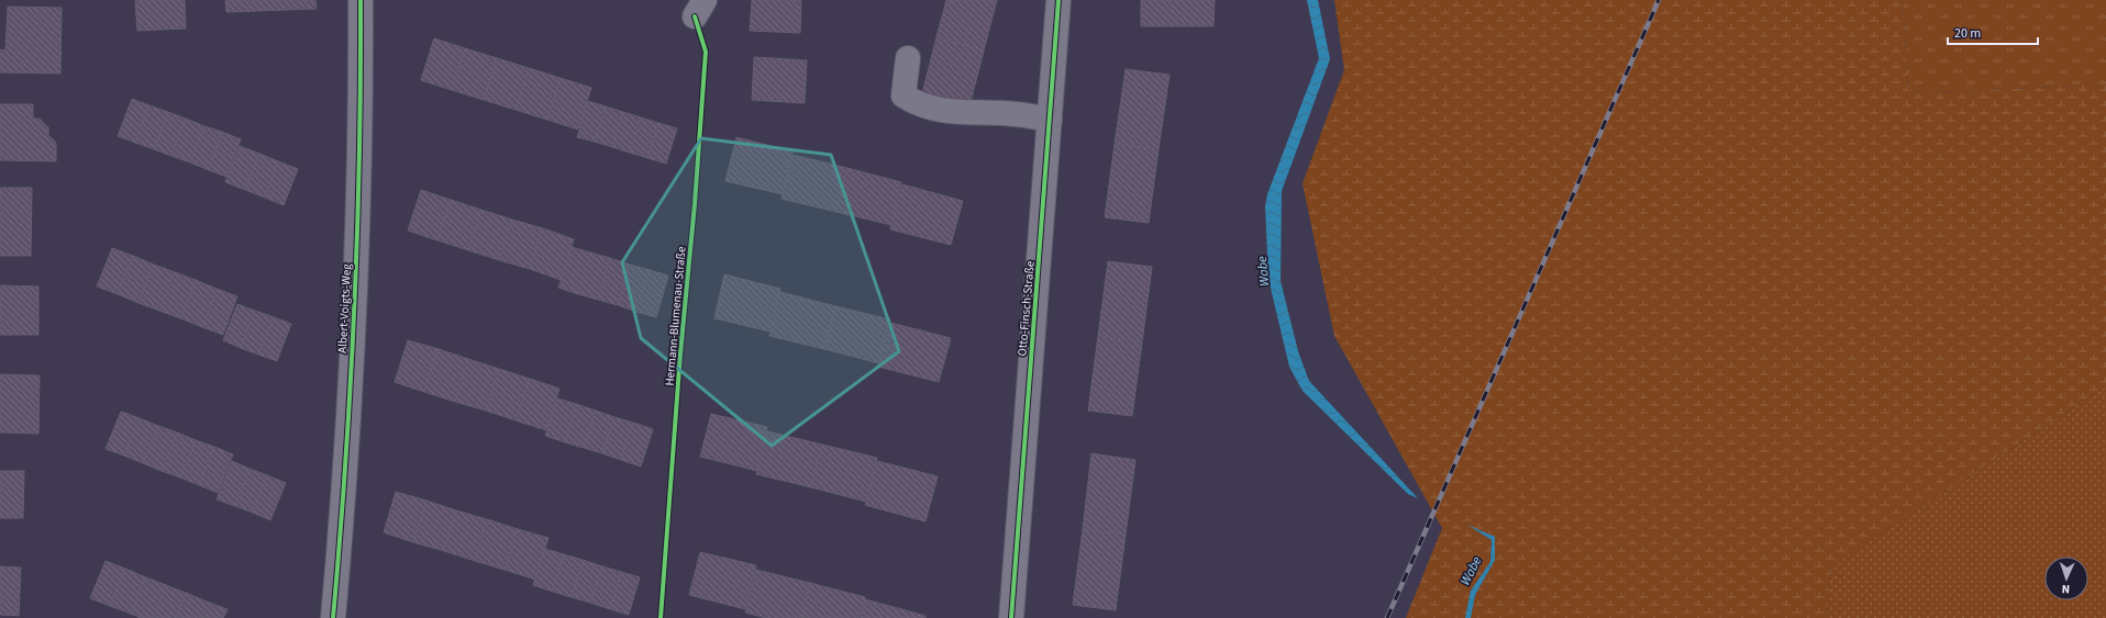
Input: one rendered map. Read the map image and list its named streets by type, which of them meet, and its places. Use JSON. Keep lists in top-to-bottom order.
{
  "streets": {
    "street": ["Albert-Voigts-Weg", "Otto-Finsch-Straße"],
    "cycle path": ["Hermann-Blumenau-Straße"]
  },
  "water": ["Wabe"],
  "scale_bar": "20 m",
  "north": "bottom"
}
